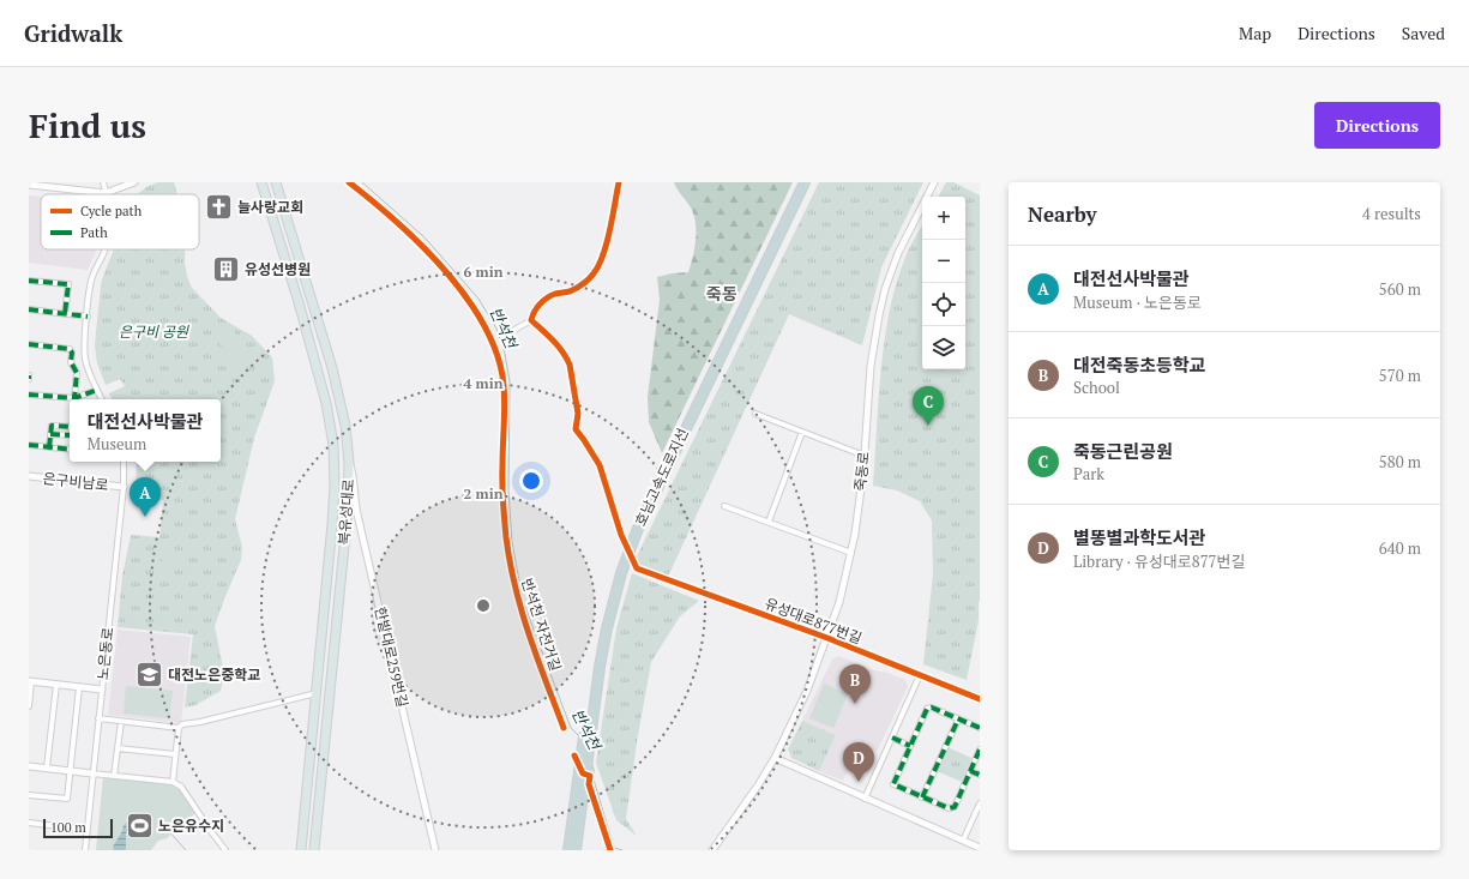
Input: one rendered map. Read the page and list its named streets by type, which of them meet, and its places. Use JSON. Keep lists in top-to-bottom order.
{
  "streets": {
    "highway": ["호남고속도로지선"],
    "main road": ["북유성대로"],
    "street": [
      "죽동로",
      "은구비남로",
      "유성대로877번길",
      "노은동로",
      "한밭대로259번길"
    ],
    "cycle path": ["반석천 자전거길"]
  },
  "crossings": [
    ["죽동로", "유성대로877번길"],
    ["은구비남로", "노은동로"],
    ["북유성대로", "한밭대로259번길"]
  ],
  "districts": ["죽동"],
  "water": ["반석천"],
  "parks": ["은구비 공원"],
  "places": {
    "church": ["늘사랑교회"],
    "building": ["유성선병원"],
    "school or university": ["대전노은중학교"],
    "sports": ["노은유수지"]
  },
  "legend": ["Cycle path", "Path"],
  "scale_bar": "100 m",
  "page": {
    "header": "Gridwalk",
    "nav": ["Map", "Directions", "Saved"],
    "buttons": "Directions",
    "title": "Find us",
    "heading": ["Nearby", "4 results"],
    "map_buttons": ["+", "−"],
    "list": [
      {
        "mark": "A",
        "name": "대전선사박물관",
        "note": "Museum · 노은동로",
        "value": "560 m"
      },
      {
        "mark": "B",
        "name": "대전죽동초등학교",
        "note": "School",
        "value": "570 m"
      },
      {
        "mark": "C",
        "name": "죽동근린공원",
        "note": "Park",
        "value": "580 m"
      },
      {
        "mark": "D",
        "name": "별똥별과학도서관",
        "note": "Library · 유성대로877번길",
        "value": "640 m"
      }
    ],
    "pins": [
      "C",
      "A",
      "B",
      "D"
    ],
    "popup": ["대전선사박물관", "Museum"],
    "scale": "100 m"
  },
  "rings": ["6 min", "4 min", "2 min"]
}
